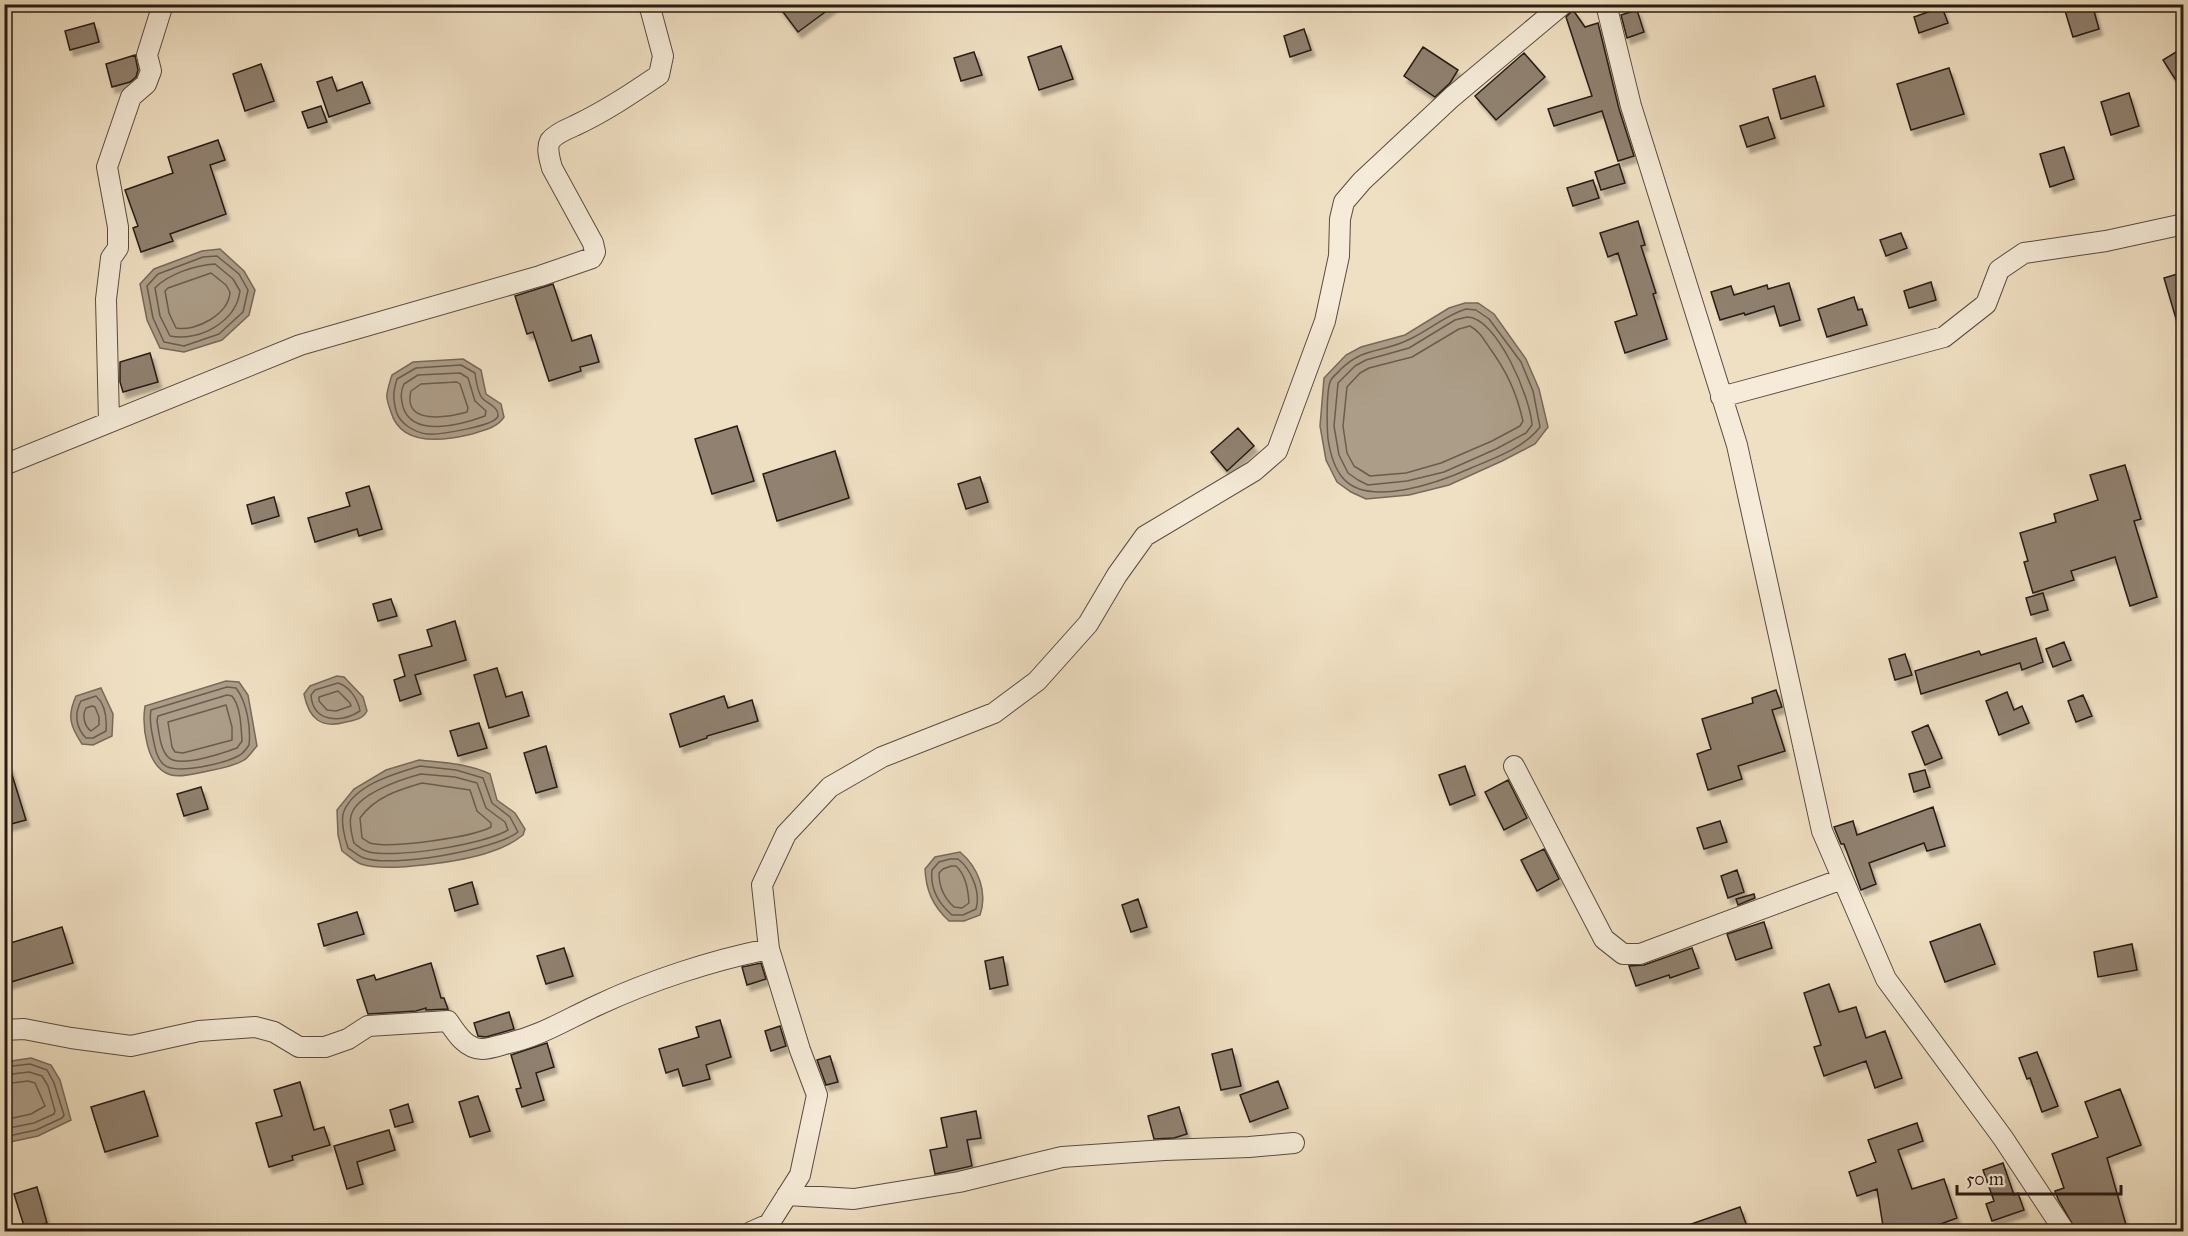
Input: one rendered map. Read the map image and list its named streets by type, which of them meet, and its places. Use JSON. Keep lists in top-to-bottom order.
{
  "scale_bar": "50 m"
}
